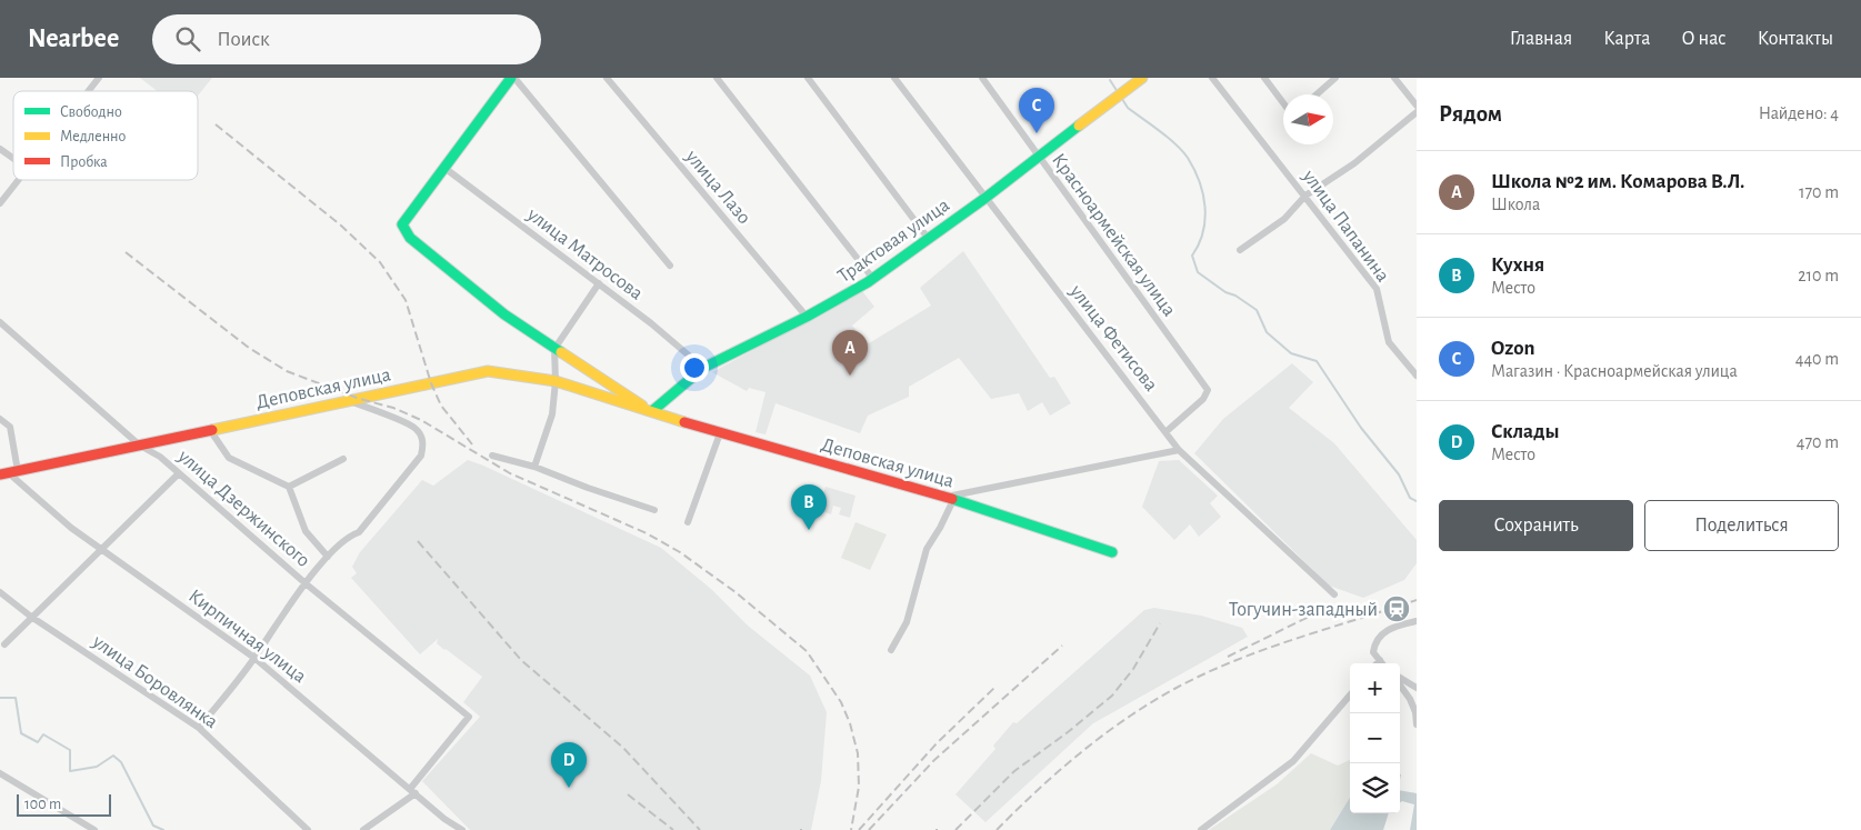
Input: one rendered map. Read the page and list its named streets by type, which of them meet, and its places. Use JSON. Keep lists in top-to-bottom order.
{
  "streets": {
    "street": [
      "улица Лазо",
      "улица Папанина",
      "Красноармейская улица",
      "Трактовая улица",
      "улица Матросова",
      "улица Фетисова",
      "Деповская улица",
      "улица Дзержинского",
      "Кирпичная улица",
      "улица Боровлянка"
    ]
  },
  "crossings": [
    ["улица Лазо", "Трактовая улица"],
    ["Красноармейская улица", "Трактовая улица"],
    ["Красноармейская улица", "улица Фетисова"],
    ["Трактовая улица", "улица Матросова"],
    ["Трактовая улица", "улица Фетисова"],
    ["Трактовая улица", "Деповская улица"],
    ["улица Матросова", "Деповская улица"],
    ["Деповская улица", "улица Дзержинского"],
    ["Деповская улица", "Кирпичная улица"],
    ["улица Дзержинского", "Кирпичная улица"]
  ],
  "places": {
    "station": ["Тогучин-западный"]
  },
  "legend": ["Свободно", "Медленно", "Пробка"],
  "scale_bar": "100 m",
  "north": "right",
  "page": {
    "header": "Nearbee",
    "search": "Поиск",
    "nav": [
      "Главная",
      "Карта",
      "О нас",
      "Контакты"
    ],
    "heading": ["Рядом", "Найдено: 4"],
    "pins": [
      "C",
      "A",
      "B",
      "D"
    ],
    "list": [
      {
        "mark": "A",
        "name": "Школа №2 им. Комарова В.Л.",
        "note": "Школа",
        "value": "170 m"
      },
      {
        "mark": "B",
        "name": "Кухня",
        "note": "Место",
        "value": "210 m"
      },
      {
        "mark": "C",
        "name": "Ozon",
        "note": "Магазин · Красноармейская улица",
        "value": "440 m"
      },
      {
        "mark": "D",
        "name": "Склады",
        "note": "Место",
        "value": "470 m"
      }
    ],
    "buttons": ["Сохранить", "Поделиться"],
    "map_buttons": ["+", "−"],
    "scale": "100 m"
  }
}
